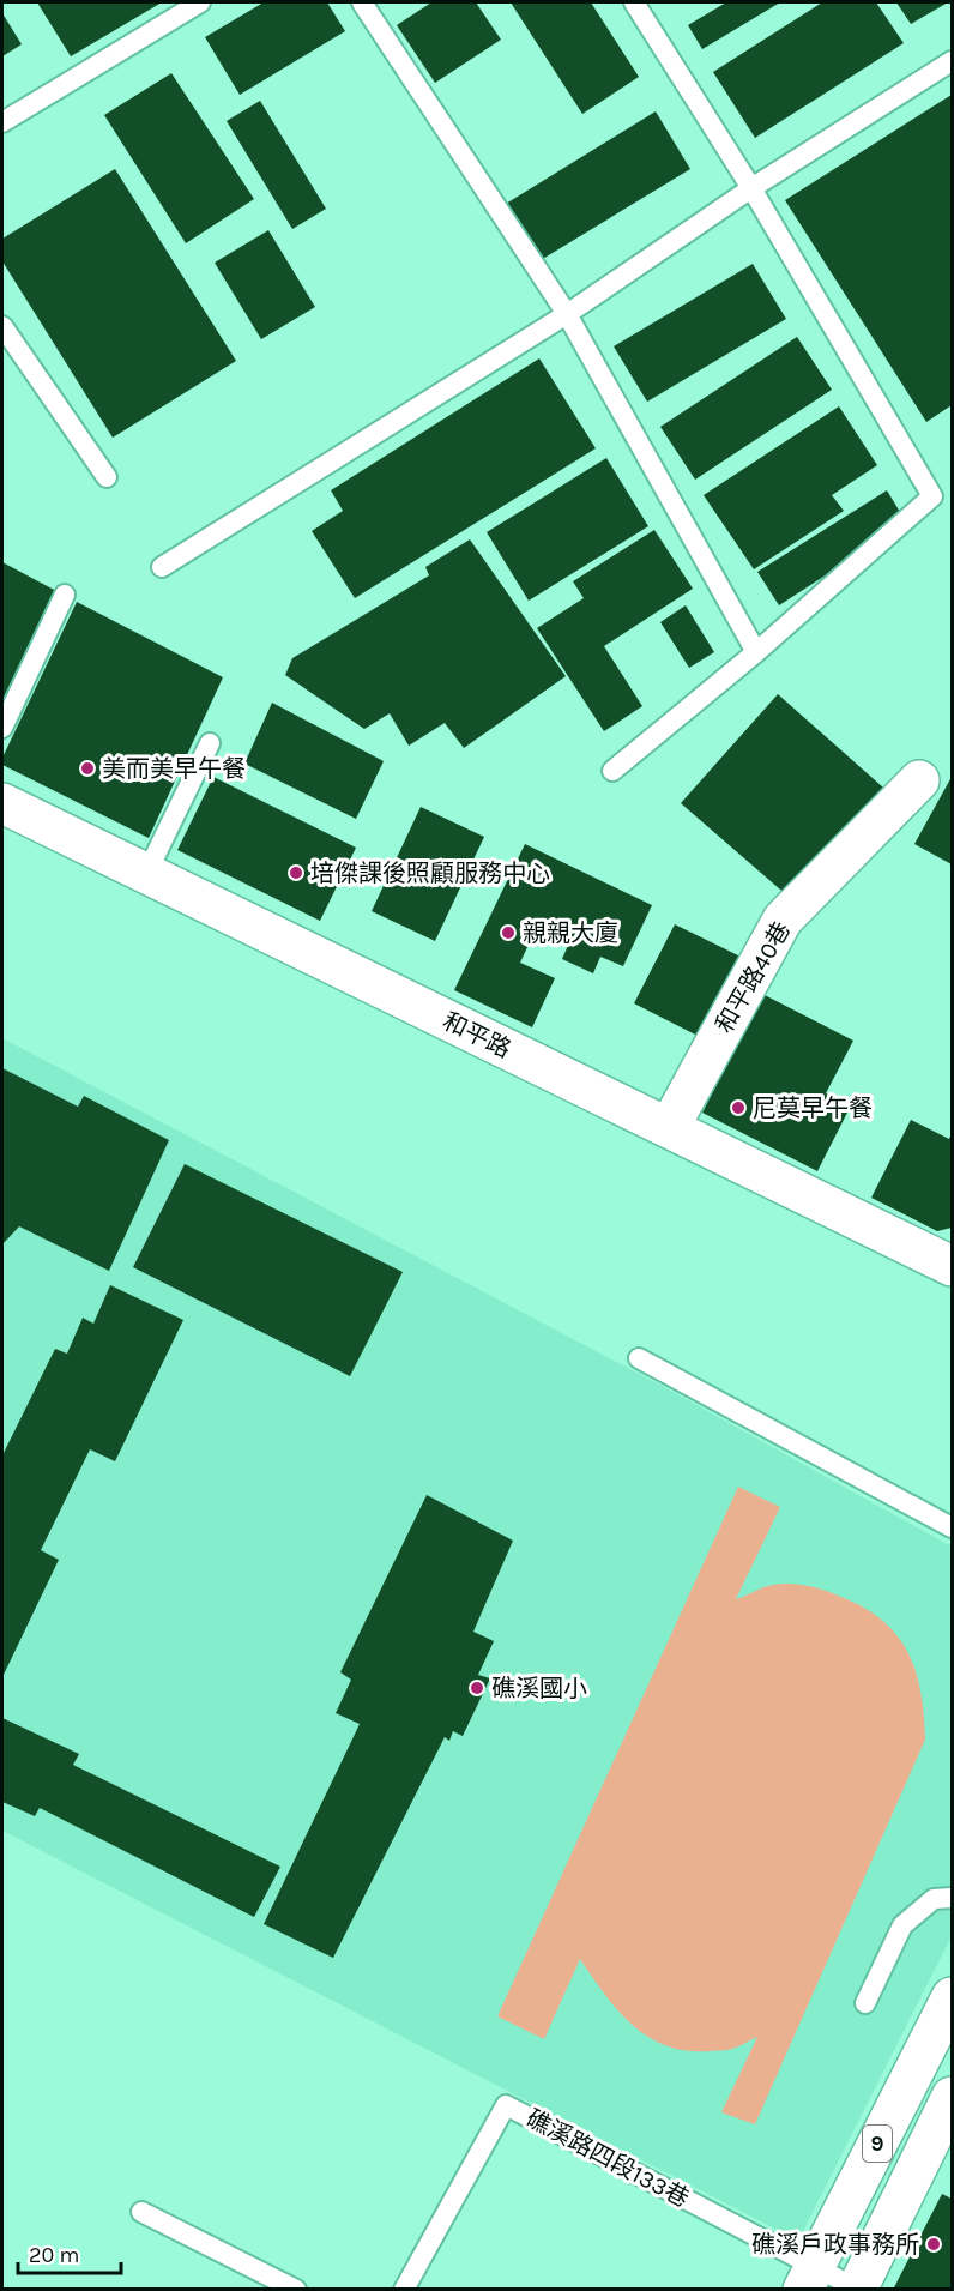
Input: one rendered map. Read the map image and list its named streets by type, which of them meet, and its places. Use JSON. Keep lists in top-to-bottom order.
{
  "streets": {
    "street": ["和平路40巷", "和平路", "9"],
    "lane": ["礁溪路四段133巷"]
  },
  "crossings": [
    ["和平路40巷", "和平路"],
    ["9", "礁溪路四段133巷"]
  ],
  "places": [
    "美而美早午餐",
    "培傑課後照顧服務中心",
    "親親大廈",
    "尼莫早午餐",
    "礁溪國小",
    "礁溪戶政事務所"
  ],
  "scale_bar": "20 m"
}
